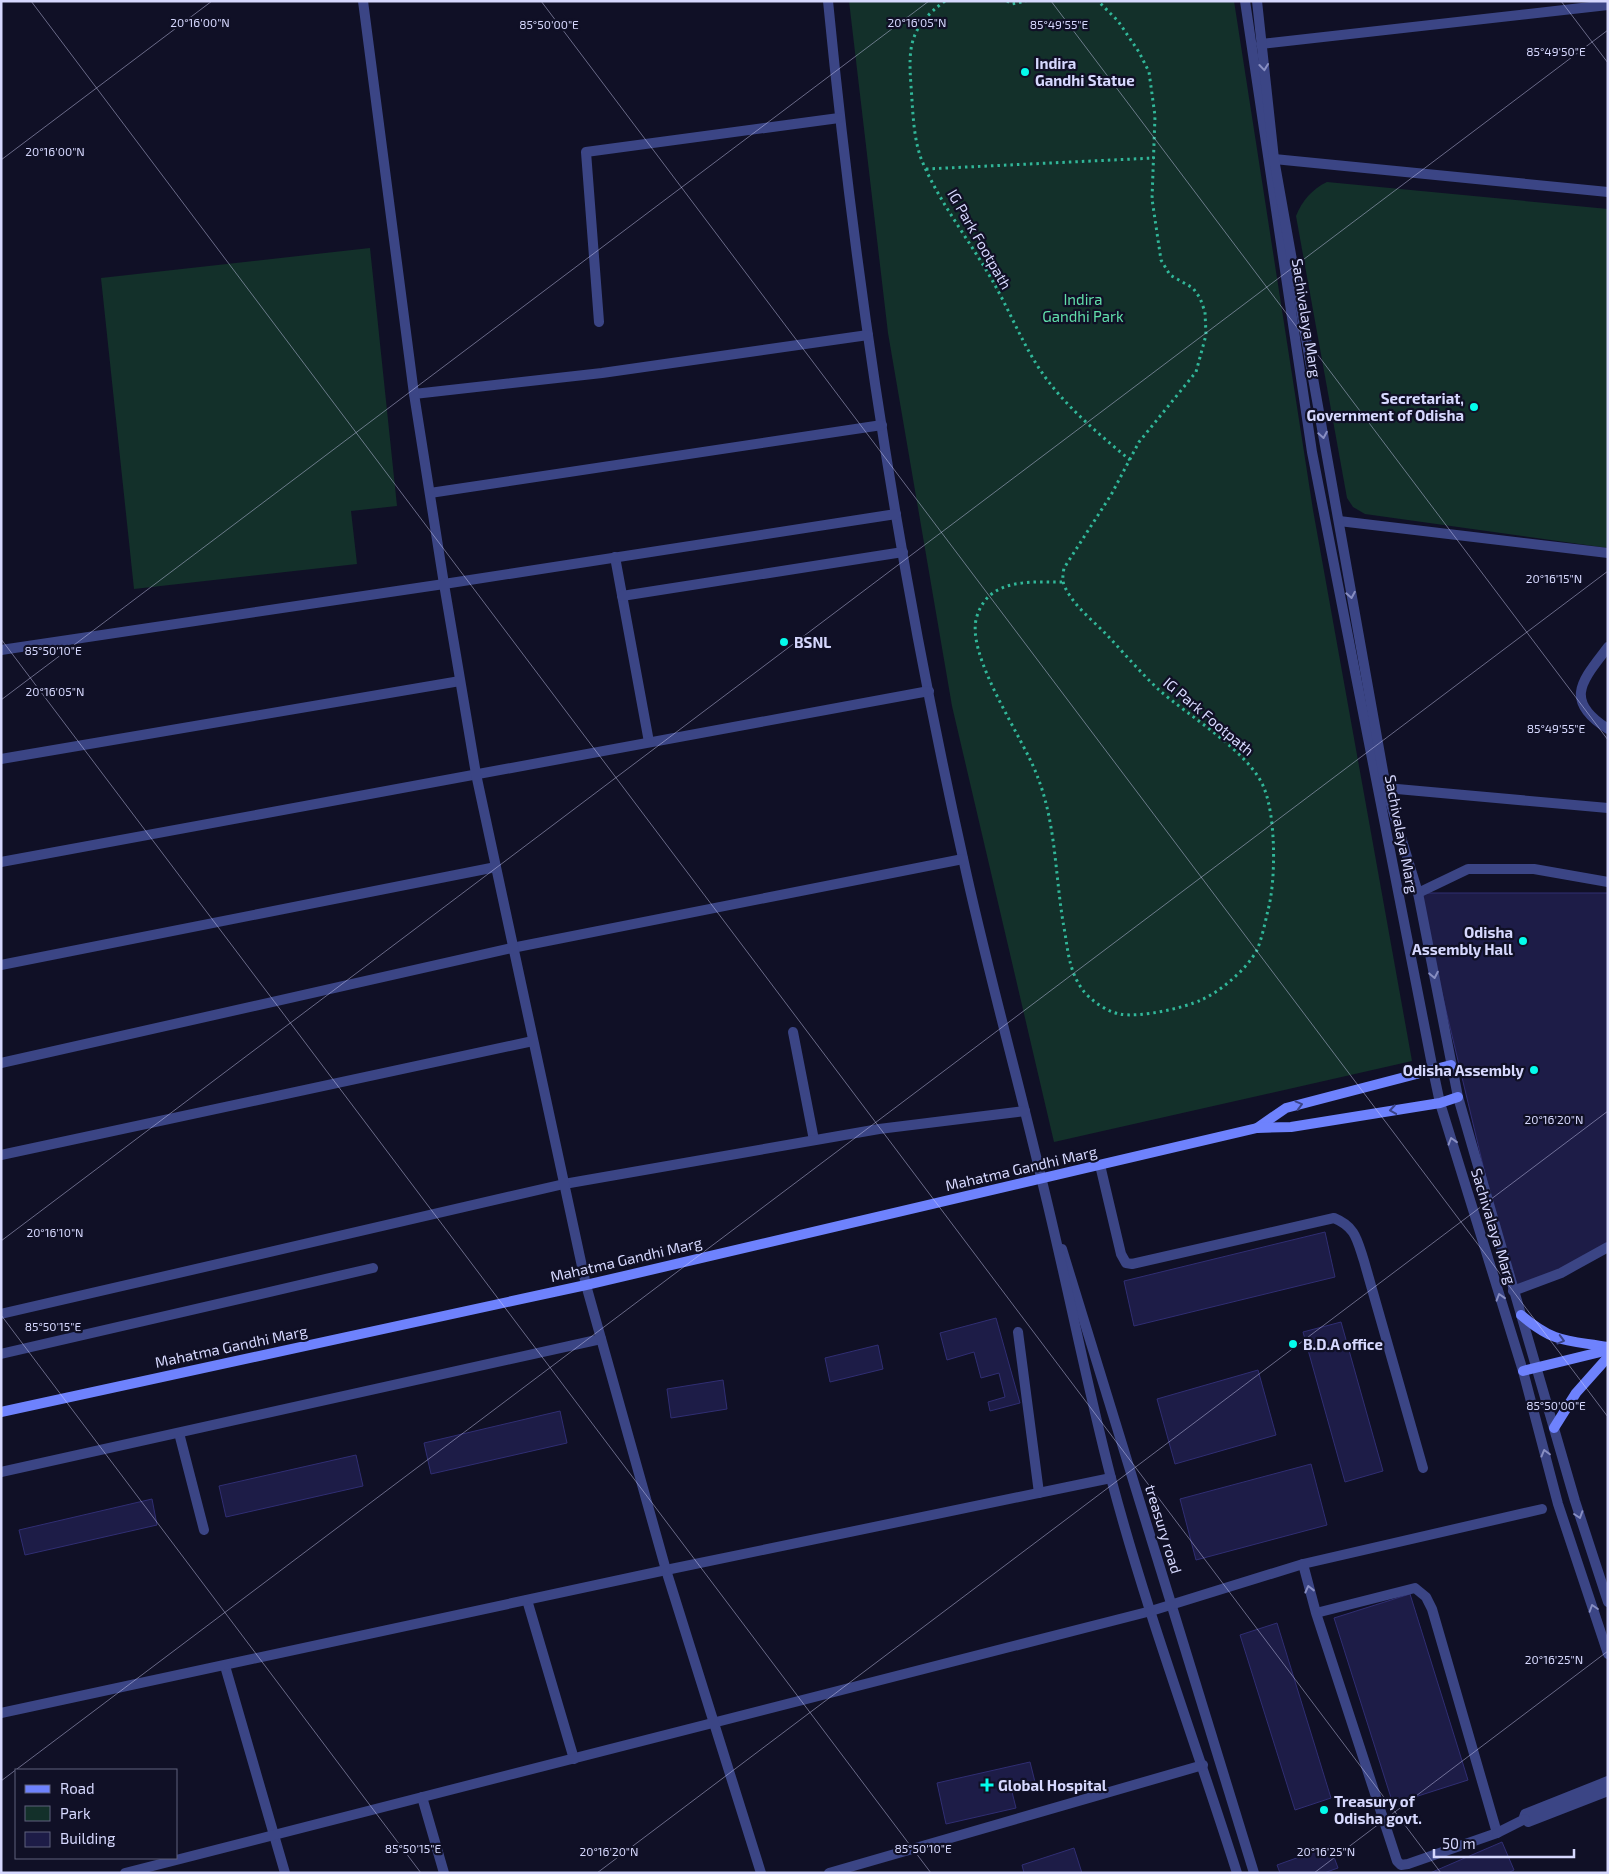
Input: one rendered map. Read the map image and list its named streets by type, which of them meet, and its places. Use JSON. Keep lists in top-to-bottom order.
{
  "streets": {
    "main road": ["Mahatma Gandhi Marg"],
    "street": ["Sachivalaya Marg", "treasury road"],
    "path": ["IG Park Footpath"]
  },
  "crossings": [
    ["Sachivalaya Marg", "Mahatma Gandhi Marg"]
  ],
  "parks": ["Indira Gandhi Park"],
  "places": {
    "other": [
      "Indira Gandhi Statue",
      "Secretariat, Government of Odisha",
      "BSNL",
      "Odisha Assembly Hall",
      "Odisha Assembly",
      "B.D.A office",
      "Treasury of Odisha govt."
    ],
    "health": ["Global Hospital"]
  },
  "legend": ["Road", "Park", "Building"],
  "scale_bar": "50 m",
  "coordinates": [
    "20°16'05\"N",
    "20°16'00\"N",
    "85°49'55\"E",
    "85°50'00\"E",
    "85°49'50\"E",
    "20°16'15\"N",
    "85°50'10\"E",
    "20°16'20\"N",
    "20°16'10\"N",
    "85°50'15\"E",
    "20°16'25\"N"
  ]
}
